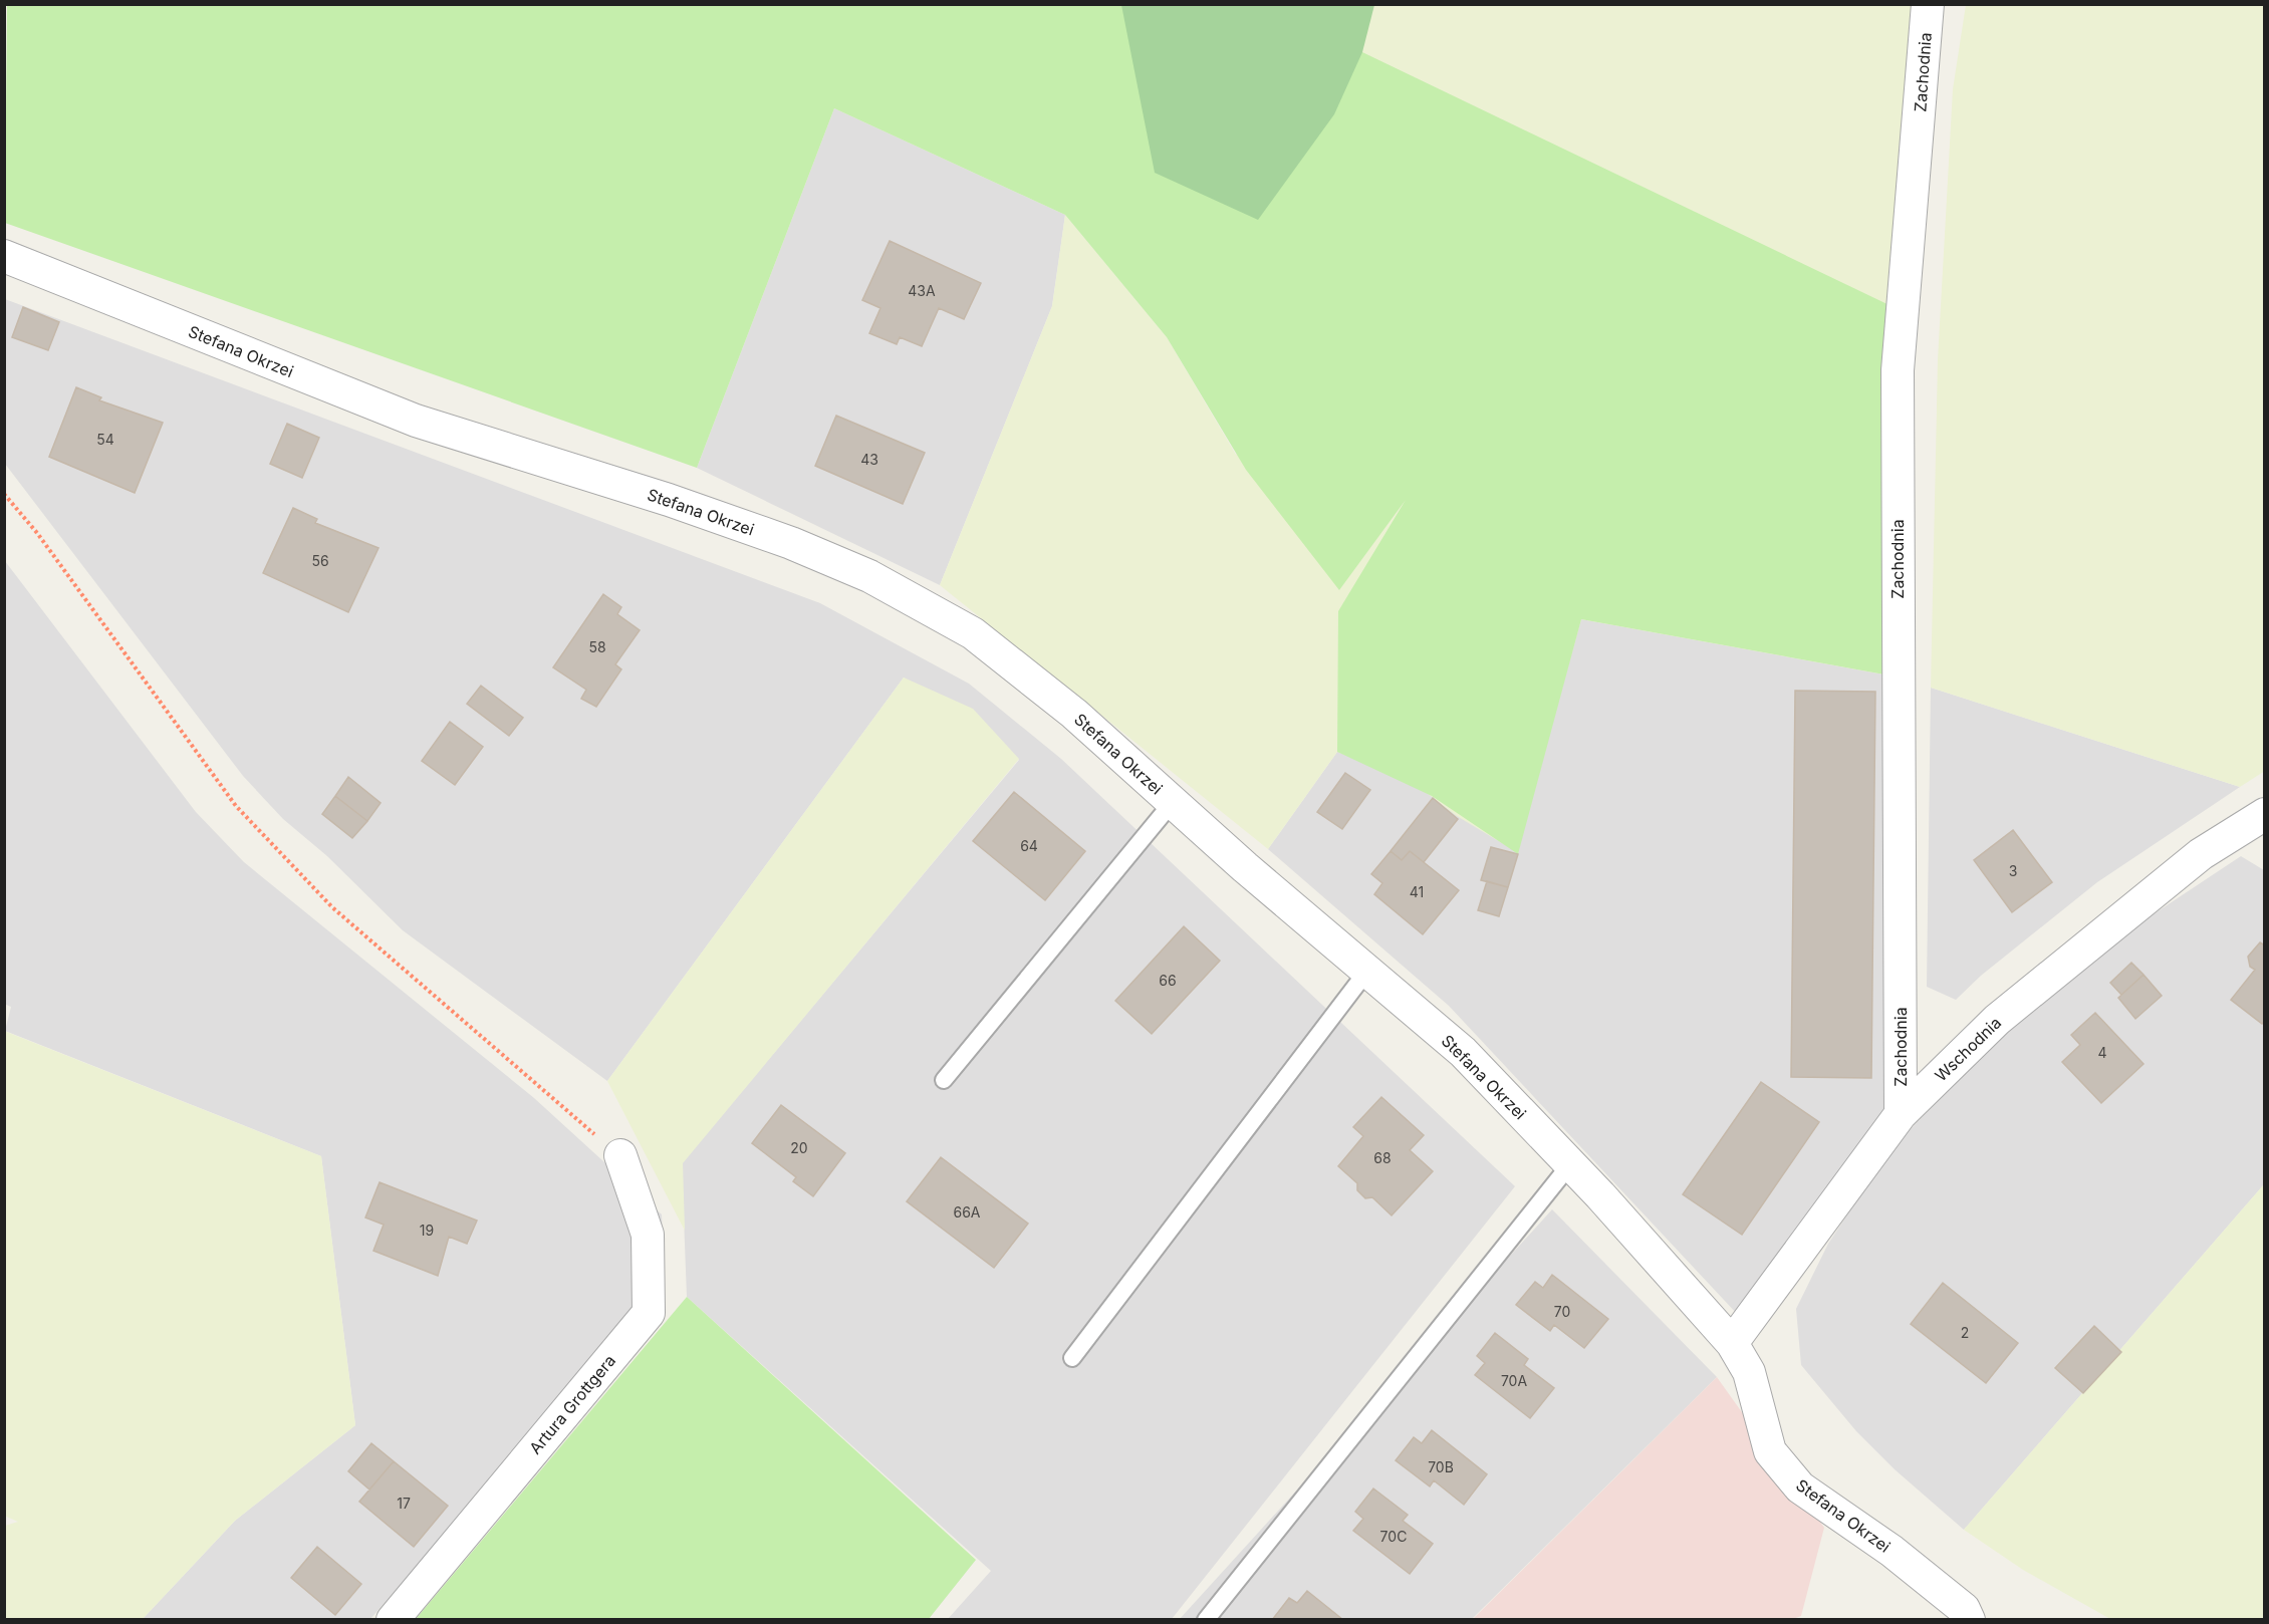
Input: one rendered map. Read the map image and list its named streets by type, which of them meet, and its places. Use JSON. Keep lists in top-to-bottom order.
{
  "streets": {
    "street": [
      "Zachodnia",
      "Stefana Okrzei",
      "Wschodnia",
      "Artura Grottgera"
    ]
  },
  "crossings": [
    ["Zachodnia", "Wschodnia"],
    ["Stefana Okrzei", "Wschodnia"]
  ],
  "house_numbers": [
    "43A",
    "54",
    "43",
    "56",
    "58",
    "64",
    "3",
    "41",
    "66",
    "4",
    "20",
    "68",
    "66A",
    "19",
    "70",
    "2",
    "70A",
    "70B",
    "17",
    "70C"
  ]
}
